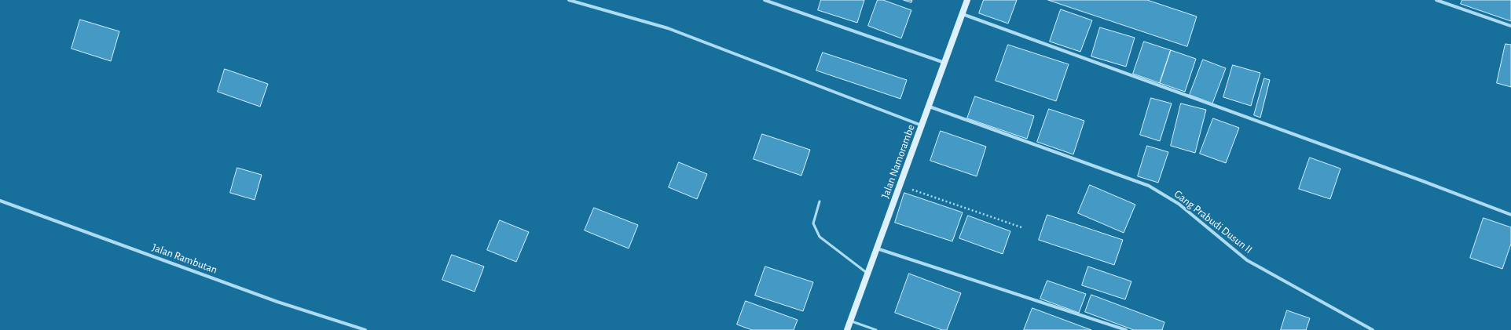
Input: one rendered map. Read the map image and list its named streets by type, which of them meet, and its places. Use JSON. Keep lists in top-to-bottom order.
{
  "streets": {
    "street": ["Jalan Namorambe", "Gang Prabudi Dusun II", "Jalan Rambutan"]
  },
  "crossings": [
    ["Jalan Namorambe", "Gang Prabudi Dusun II"]
  ]
}
